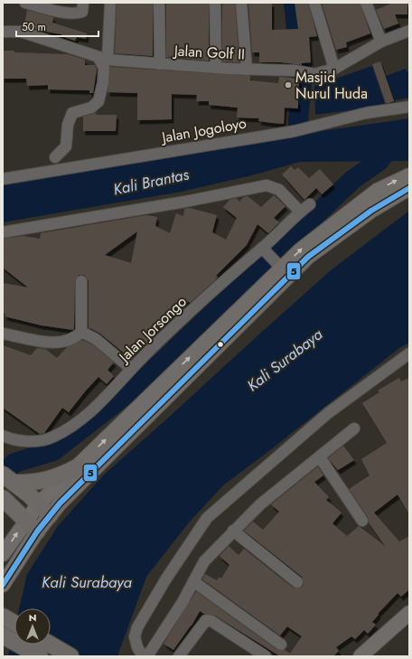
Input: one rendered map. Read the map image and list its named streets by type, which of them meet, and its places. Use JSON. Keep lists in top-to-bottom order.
{
  "streets": {
    "street": ["Jalan Golf II", "Jalan Jogoloyo", "Jalan Jorsongo"]
  },
  "water": ["Kali Brantas", "Kali Surabaya"],
  "places": ["Masjid Nurul Huda"],
  "lines": ["transit line 5"],
  "scale_bar": "50 m",
  "north": "top"
}
